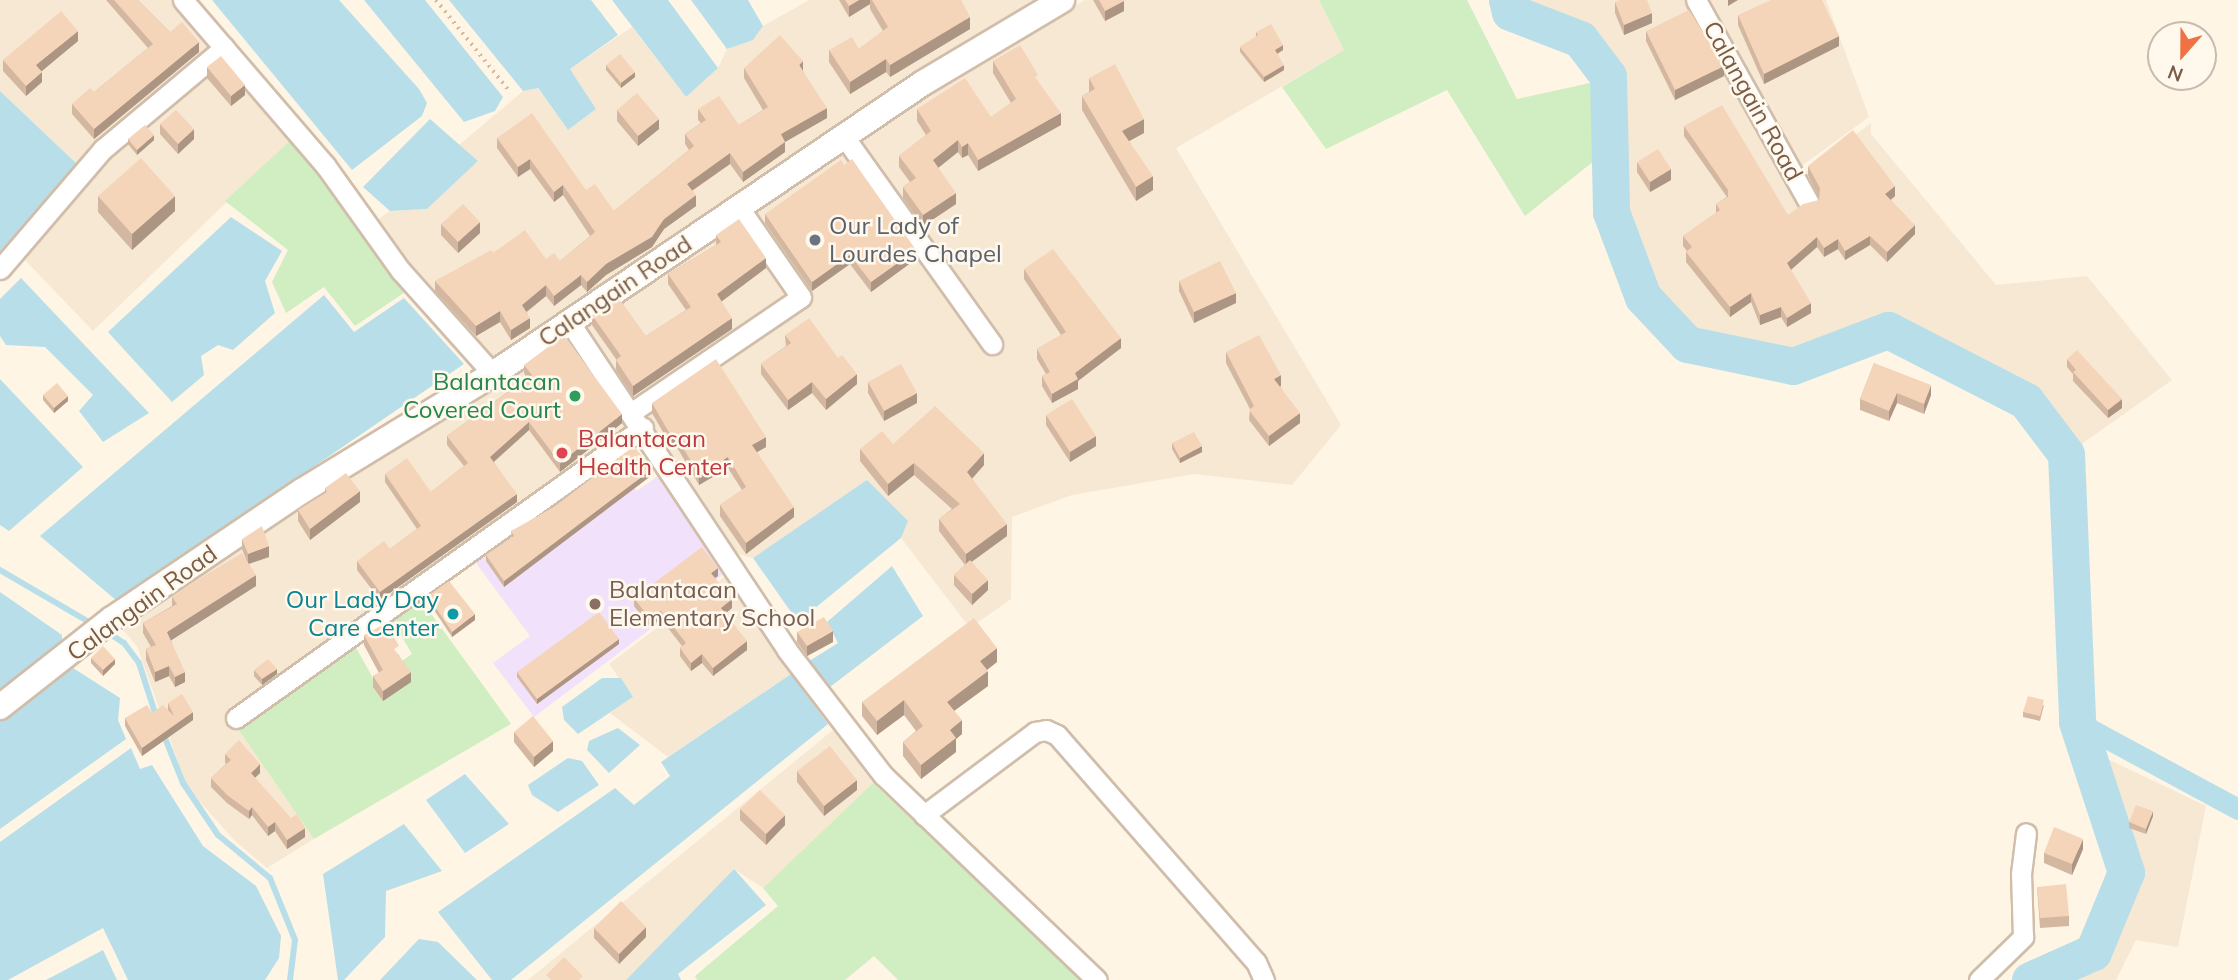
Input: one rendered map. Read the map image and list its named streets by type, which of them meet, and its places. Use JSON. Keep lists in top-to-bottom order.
{
  "streets": {
    "street": ["Calangain Road"]
  },
  "places": [
    "Our Lady of Lourdes Chapel",
    "Balantacan Covered Court",
    "Balantacan Health Center",
    "Balantacan Elementary School",
    "Our Lady Day Care Center"
  ],
  "north": "bottom"
}
